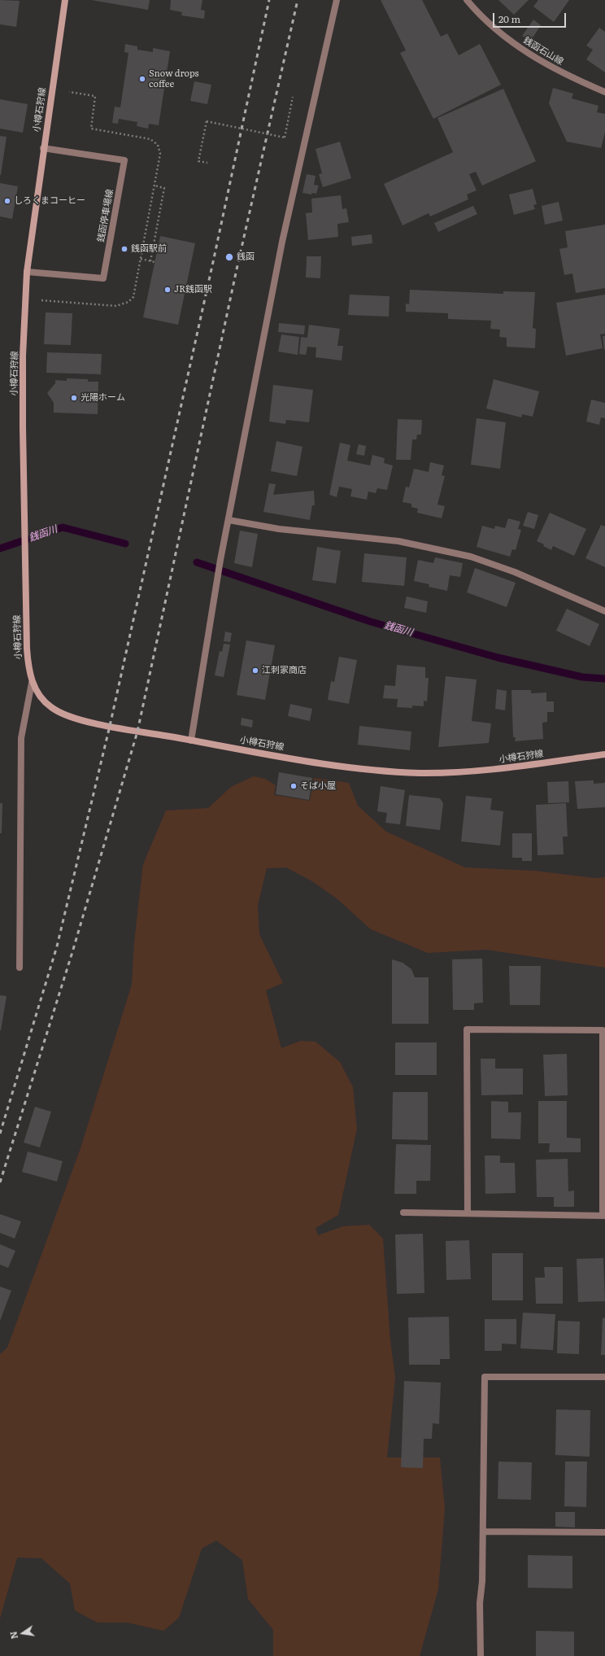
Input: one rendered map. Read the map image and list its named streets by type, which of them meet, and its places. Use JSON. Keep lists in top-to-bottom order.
{
  "streets": {
    "main road": ["小樽石狩線"],
    "street": ["銭函石山線", "銭函停車場線"]
  },
  "crossings": [
    ["小樽石狩線", "銭函停車場線"]
  ],
  "water": ["銭函川"],
  "places": [
    "Snow drops coffee",
    "しろくまコーヒー",
    "銭函駅前",
    "銭函",
    "JR銭函駅",
    "光陽ホーム",
    "江刺家商店",
    "そば小屋"
  ],
  "scale_bar": "20 m",
  "north": "left"
}
